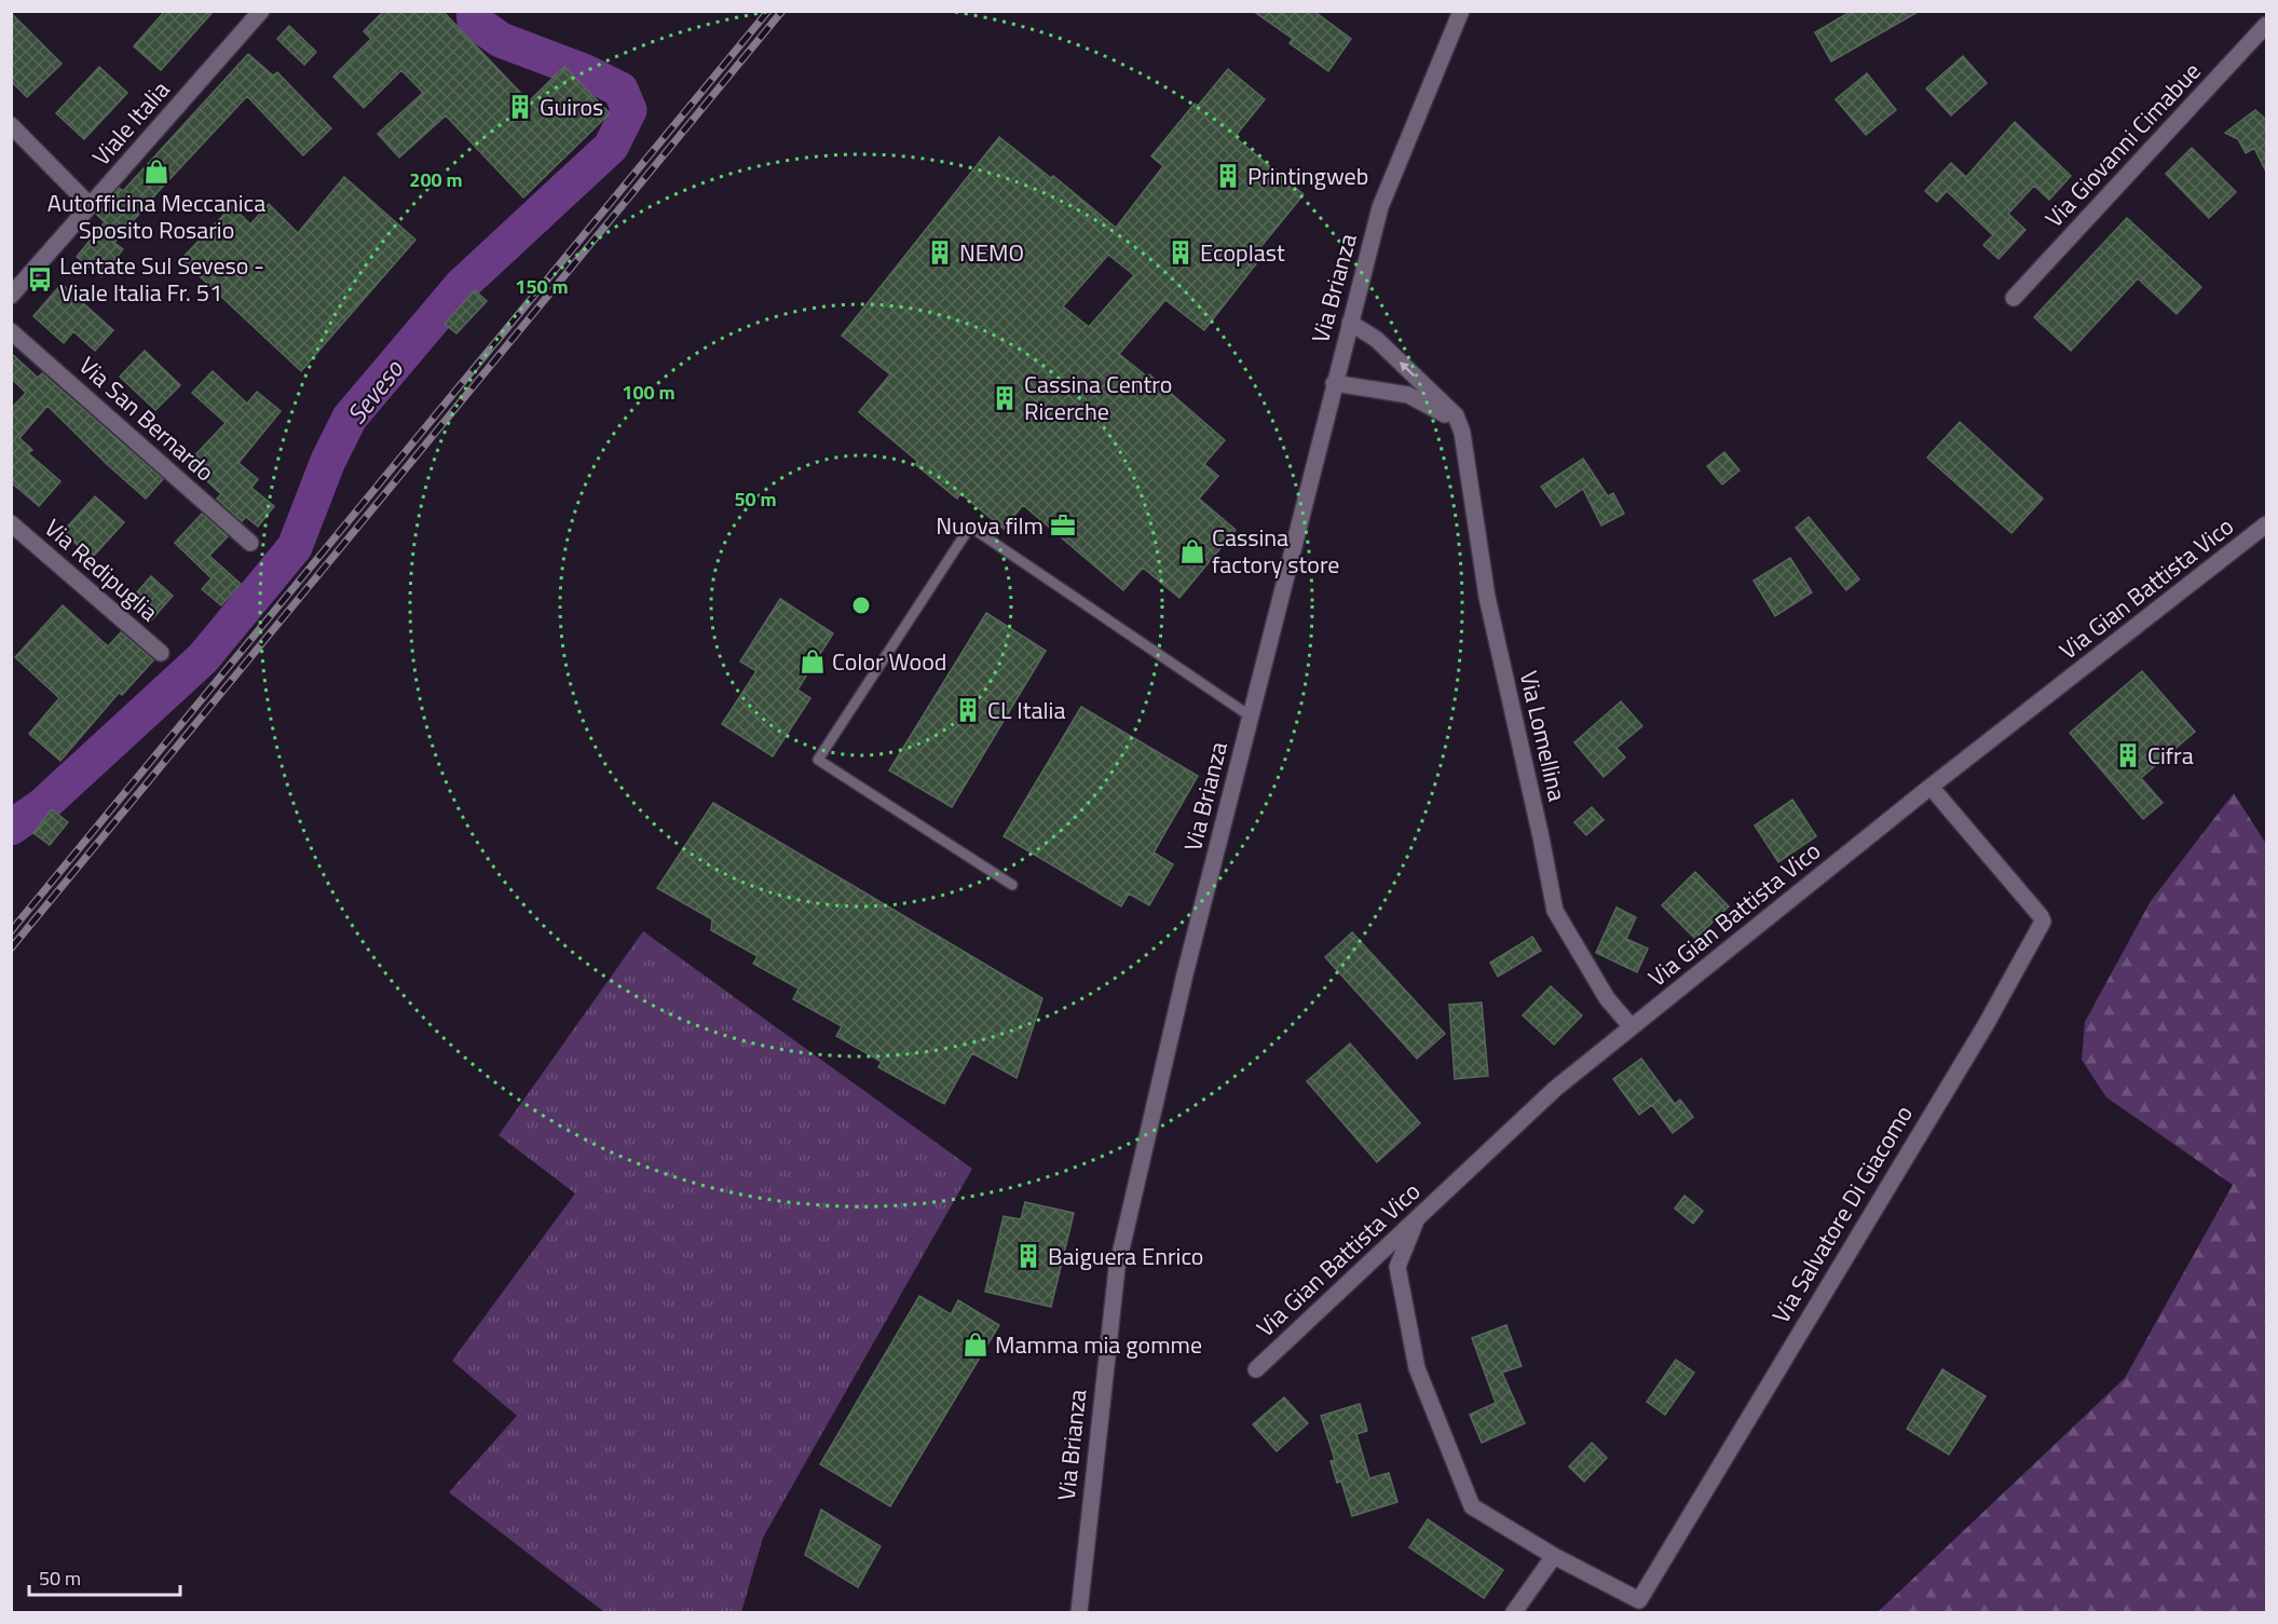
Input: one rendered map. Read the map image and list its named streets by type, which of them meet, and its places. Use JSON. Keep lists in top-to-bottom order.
{
  "streets": {
    "street": [
      "Viale Italia",
      "Via Giovanni Cimabue",
      "Via Brianza",
      "Via San Bernardo",
      "Via Redipuglia",
      "Via Gian Battista Vico",
      "Via Lomellina",
      "Via Salvatore Di Giacomo"
    ]
  },
  "crossings": [
    ["Via Brianza", "Via Lomellina"],
    ["Via Gian Battista Vico", "Via Lomellina"],
    ["Via Gian Battista Vico", "Via Salvatore Di Giacomo"]
  ],
  "water": ["Seveso"],
  "places": {
    "building": [
      "Guiros",
      "Printingweb",
      "NEMO",
      "Ecoplast",
      "Cassina Centro Ricerche",
      "CL Italia",
      "Cifra",
      "Baiguera Enrico"
    ],
    "shop": [
      "Autofficina Meccanica Sposito Rosario",
      "Cassina factory store",
      "Color Wood",
      "Mamma mia gomme"
    ],
    "bus stop": ["Lentate Sul Seveso - Viale Italia Fr. 51"],
    "office": ["Nuova film"]
  },
  "scale_bar": "50 m",
  "rings": [
    "200 m",
    "150 m",
    "100 m",
    "50 m"
  ]
}
